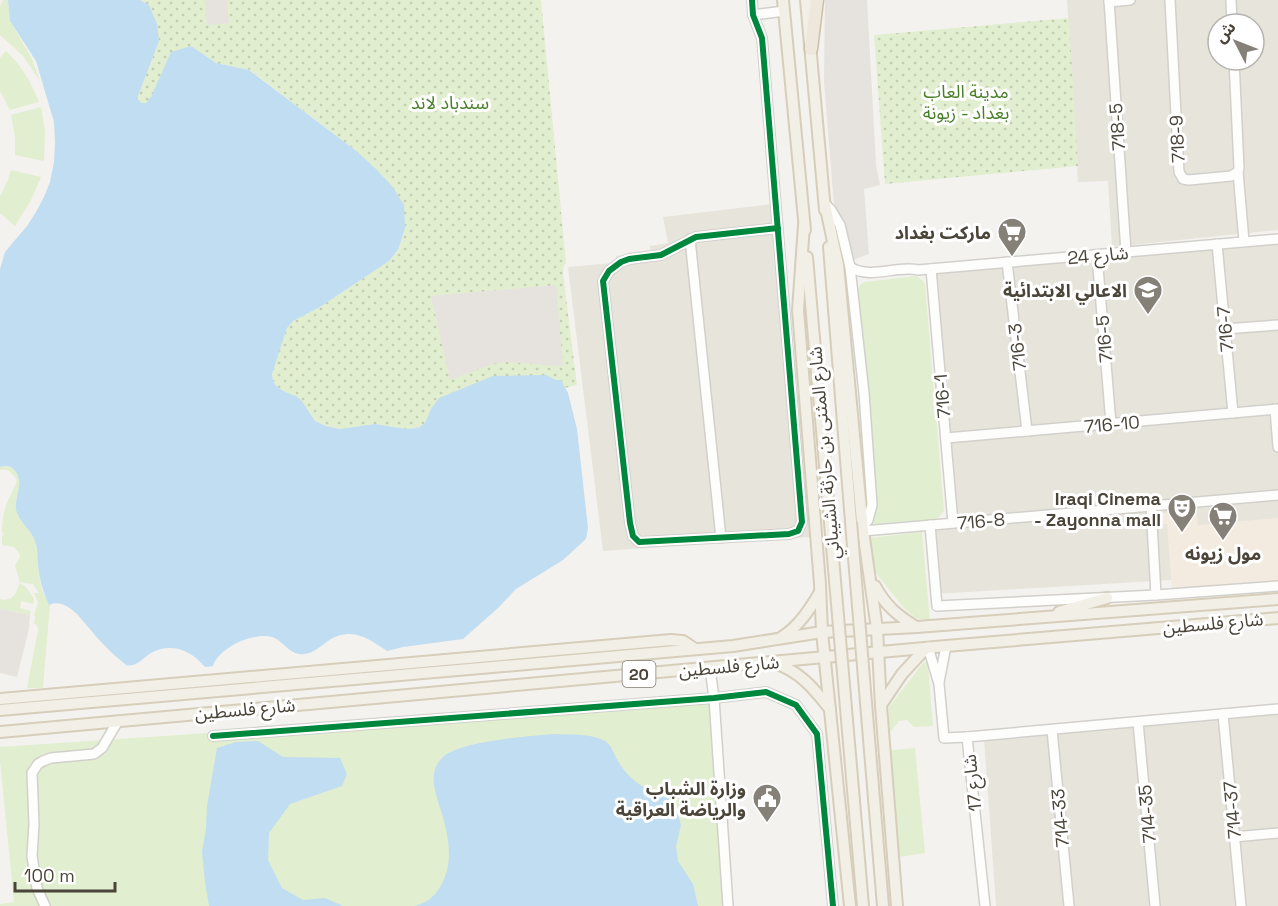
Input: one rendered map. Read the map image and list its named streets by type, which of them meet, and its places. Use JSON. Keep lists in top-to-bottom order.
{
  "streets": {
    "main road": ["شارع المثنى بن حارثة الشيباني", "شارع فلسطين", "20"],
    "street": [
      "718-5",
      "718-9",
      "شارع 24",
      "716-7",
      "716-5",
      "716-3",
      "716-1",
      "716-10",
      "716-8",
      "شارع 17",
      "714-37",
      "714-35",
      "714-33"
    ]
  },
  "crossings": [
    ["718-5", "شارع 24"],
    ["شارع 24", "716-7"],
    ["شارع 24", "716-5"],
    ["شارع 24", "716-3"],
    ["شارع 24", "716-1"],
    ["716-7", "716-10"],
    ["716-5", "716-10"],
    ["716-3", "716-10"],
    ["716-1", "716-10"],
    ["716-1", "716-8"],
    ["شارع فلسطين", "شارع 17"]
  ],
  "parks": ["مدينة العاب بغداد - زيونة", "سندباد لاند"],
  "places": {
    "supermarket": ["ماركت بغداد", "مول زيونه"],
    "school or university": ["الاعالي الابتدائية"],
    "theatre": ["Iraqi Cinema - Zayonna mall"],
    "public building": ["وزارة الشباب والرياضة العراقية"]
  },
  "scale_bar": "100 m",
  "north": "top left"
}
